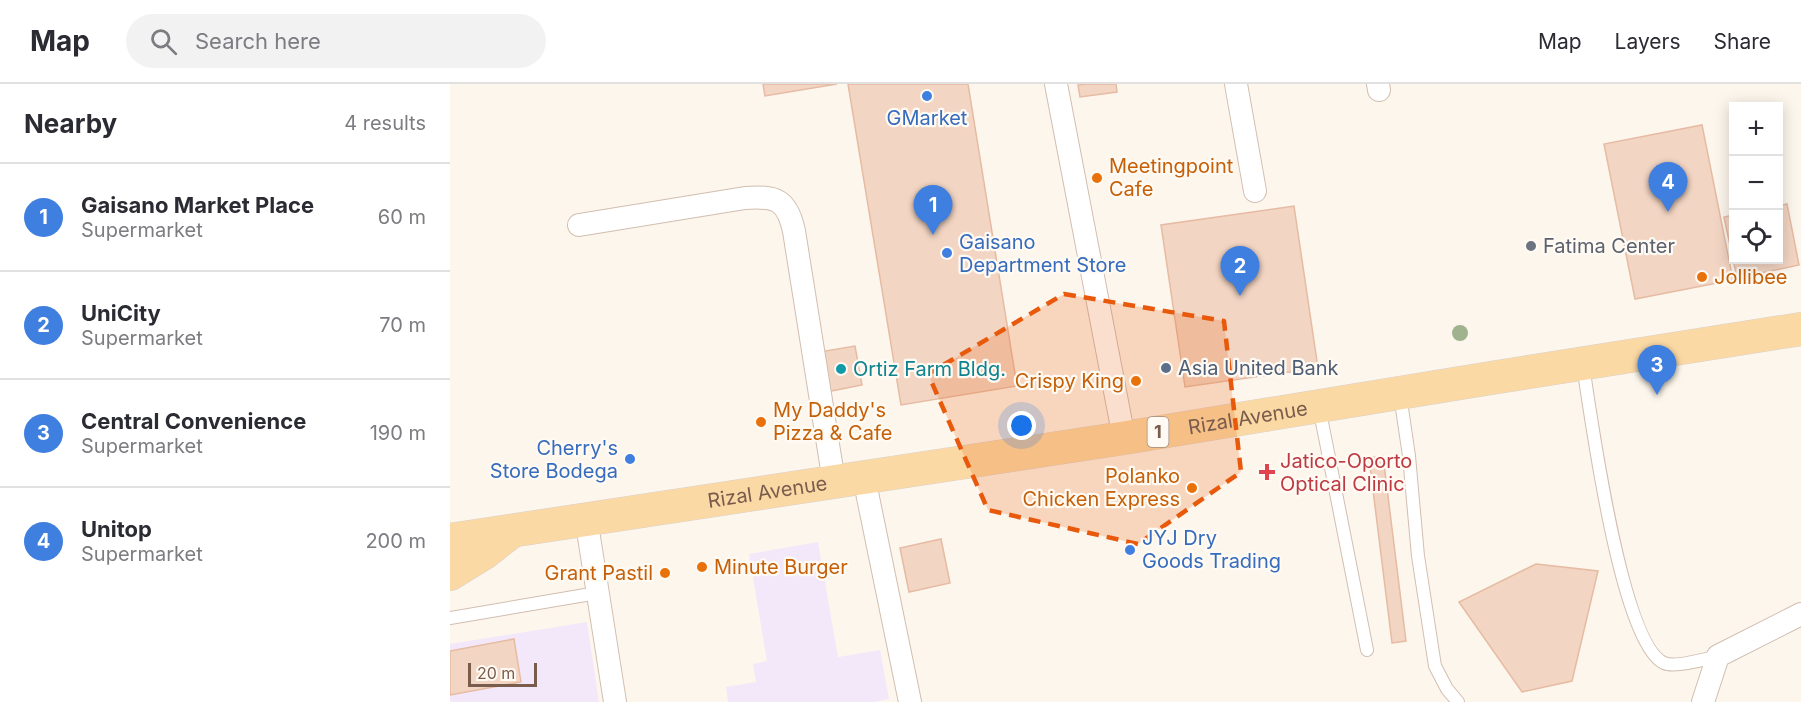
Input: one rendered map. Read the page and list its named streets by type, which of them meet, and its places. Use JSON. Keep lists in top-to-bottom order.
{
  "streets": {
    "main road": ["Rizal Avenue", "1"]
  },
  "places": {
    "other": [
      "GMarket",
      "Meetingpoint Cafe",
      "Fatima Center",
      "Gaisano Department Store",
      "Jollibee",
      "Asia United Bank",
      "Ortiz Farm Bldg.",
      "Crispy King",
      "My Daddy's Pizza & Cafe",
      "Cherry's Store Bodega",
      "Polanko Chicken Express",
      "JYJ Dry Goods Trading",
      "Minute Burger",
      "Grant Pastil"
    ],
    "health": ["Jatico-Oporto Optical Clinic"]
  },
  "scale_bar": "20 m",
  "page": {
    "header": "Map",
    "search": "Search here",
    "nav": ["Map", "Layers", "Share"],
    "heading": ["Nearby", "4 results"],
    "map_buttons": ["+", "−"],
    "list": [
      {
        "mark": "1",
        "name": "Gaisano Market Place",
        "note": "Supermarket",
        "value": "60 m"
      },
      {
        "mark": "2",
        "name": "UniCity",
        "note": "Supermarket",
        "value": "70 m"
      },
      {
        "mark": "3",
        "name": "Central Convenience",
        "note": "Supermarket",
        "value": "190 m"
      },
      {
        "mark": "4",
        "name": "Unitop",
        "note": "Supermarket",
        "value": "200 m"
      }
    ],
    "pins": [
      "4",
      "1",
      "2",
      "3"
    ],
    "scale": "20 m"
  }
}
